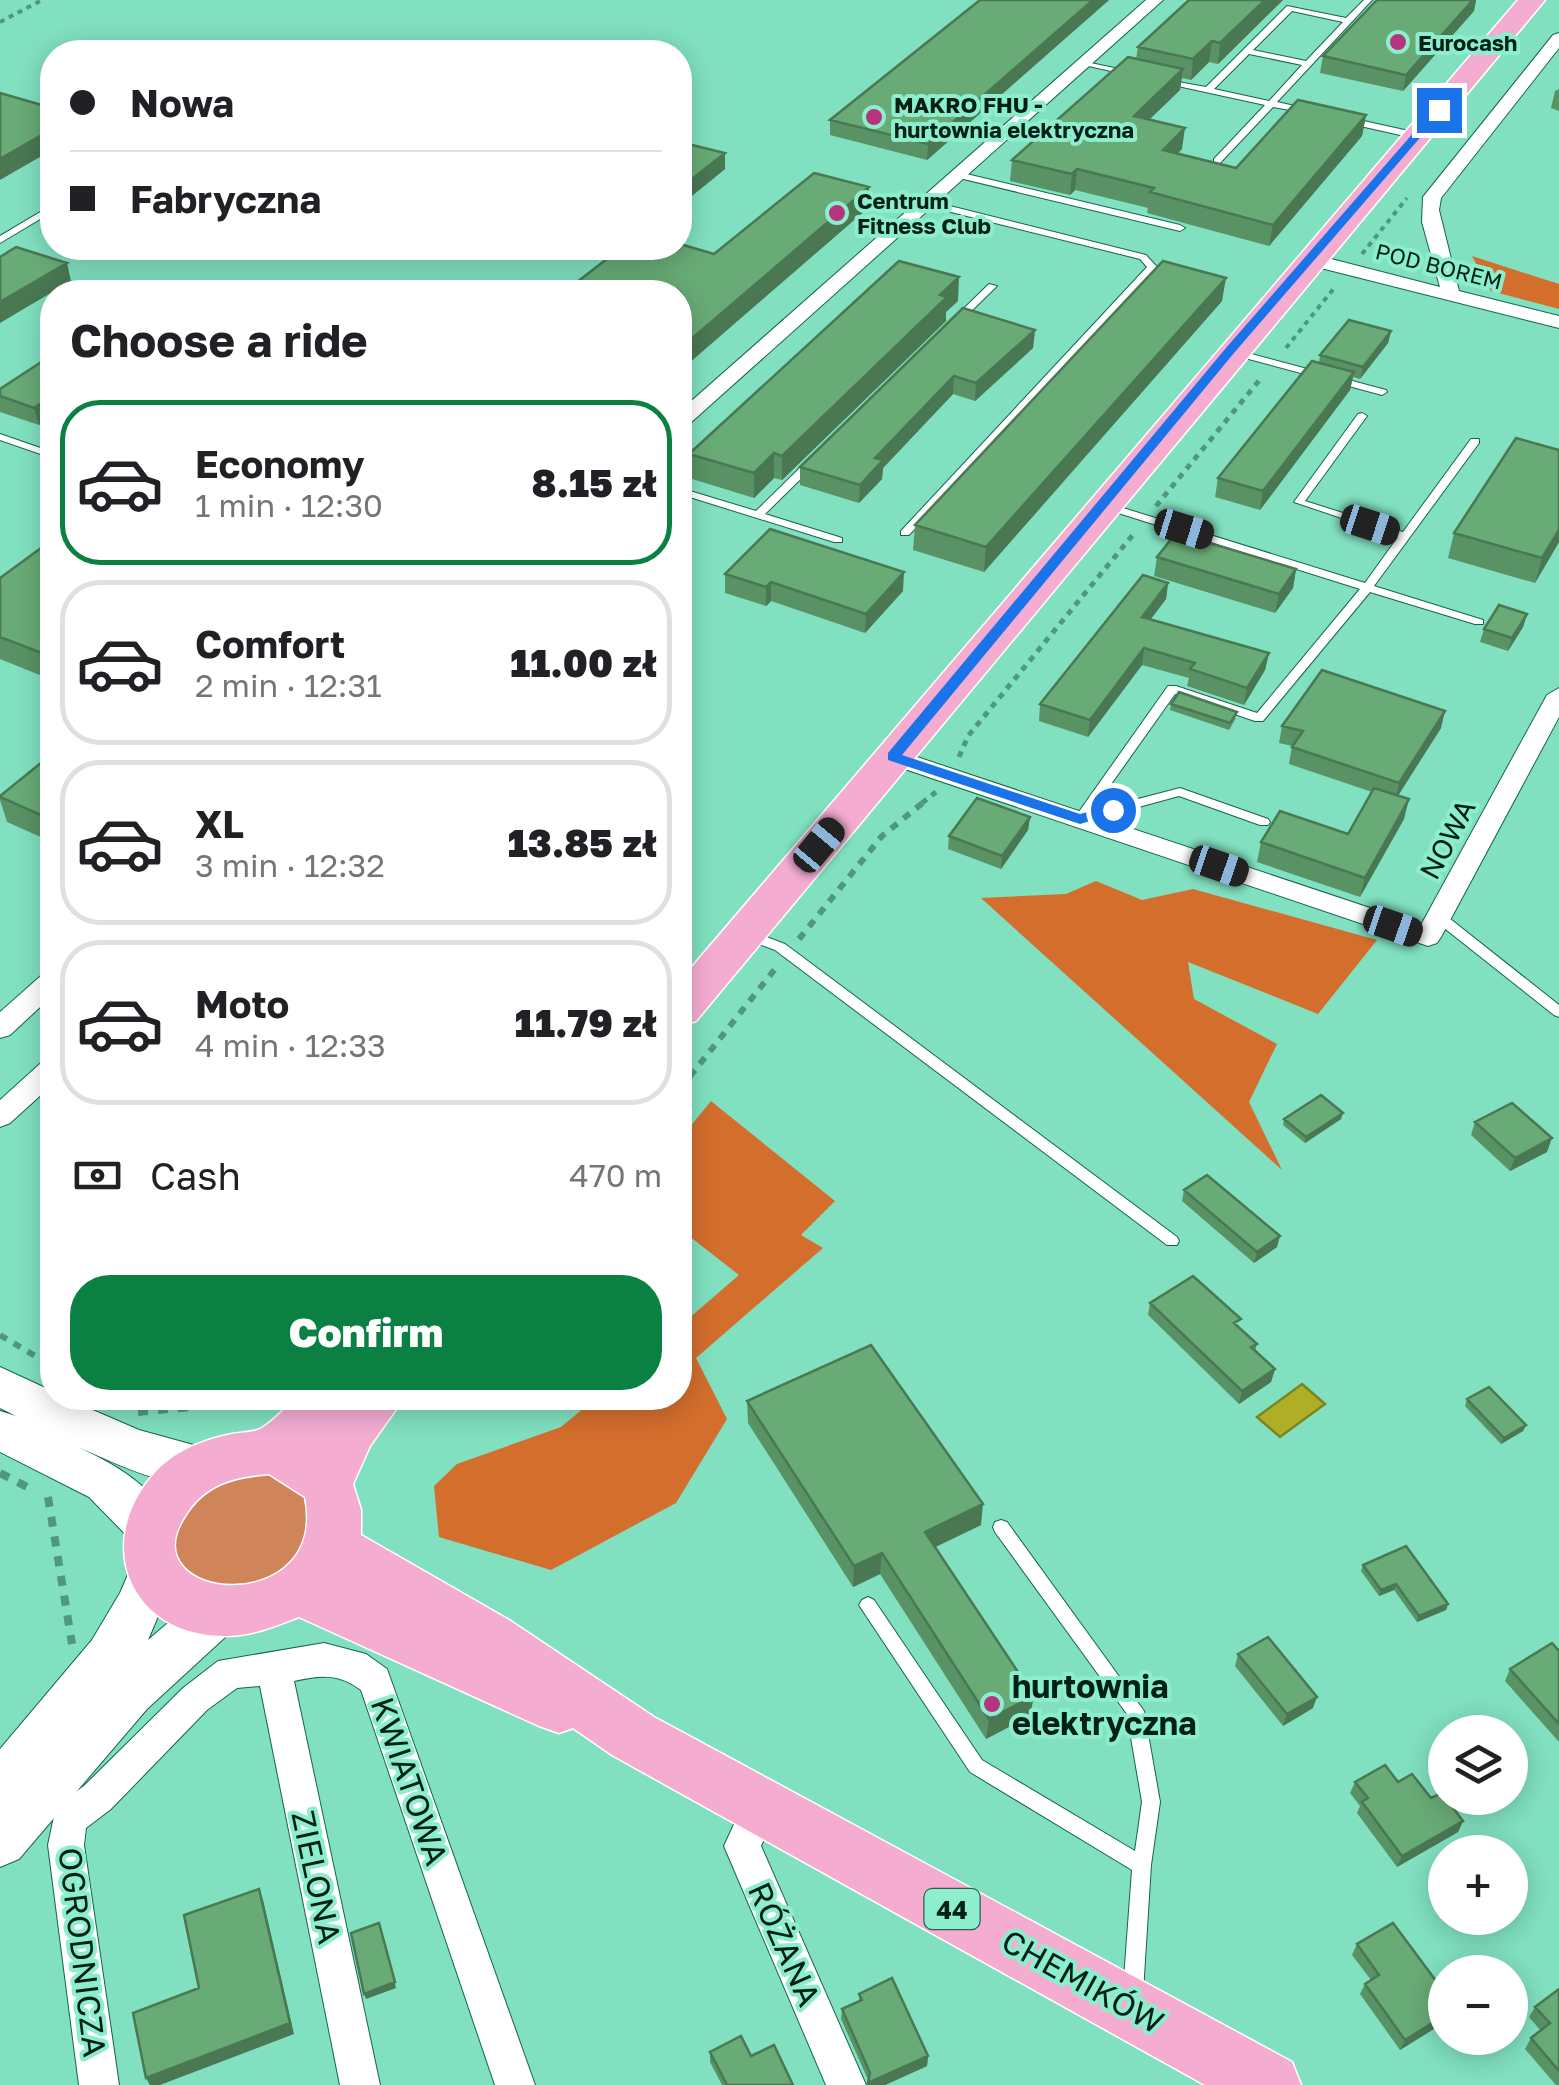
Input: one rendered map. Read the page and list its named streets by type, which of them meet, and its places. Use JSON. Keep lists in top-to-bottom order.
{
  "streets": {
    "main road": ["44", "CHEMIKÓW"],
    "street": [
      "POD BOREM",
      "NOWA",
      "KWIATOWA",
      "ZIELONA",
      "RÓŻANA",
      "OGRODNICZA"
    ]
  },
  "crossings": [
    ["KWIATOWA", "ZIELONA"],
    ["KWIATOWA", "OGRODNICZA"],
    ["RÓŻANA", "CHEMIKÓW"]
  ],
  "places": [
    "Eurocash",
    "MAKRO FHU - hurtownia elektryczna",
    "Centrum Fitness Club",
    "hurtownia elektryczna"
  ],
  "page": {
    "banner": ["Nowa", "Fabryczna"],
    "heading": "Choose a ride",
    "list": [
      {
        "name": "Economy",
        "note": "1 min · 12:30",
        "value": "8.15 zł"
      },
      {
        "name": "Comfort",
        "note": "2 min · 12:31",
        "value": "11.00 zł"
      },
      {
        "name": "XL",
        "note": "3 min · 12:32",
        "value": "13.85 zł"
      },
      {
        "name": "Moto",
        "note": "4 min · 12:33",
        "value": "11.79 zł"
      }
    ],
    "pay": ["Cash", "470 m"],
    "buttons": "Confirm",
    "map_buttons": ["+", "−"]
  }
}
